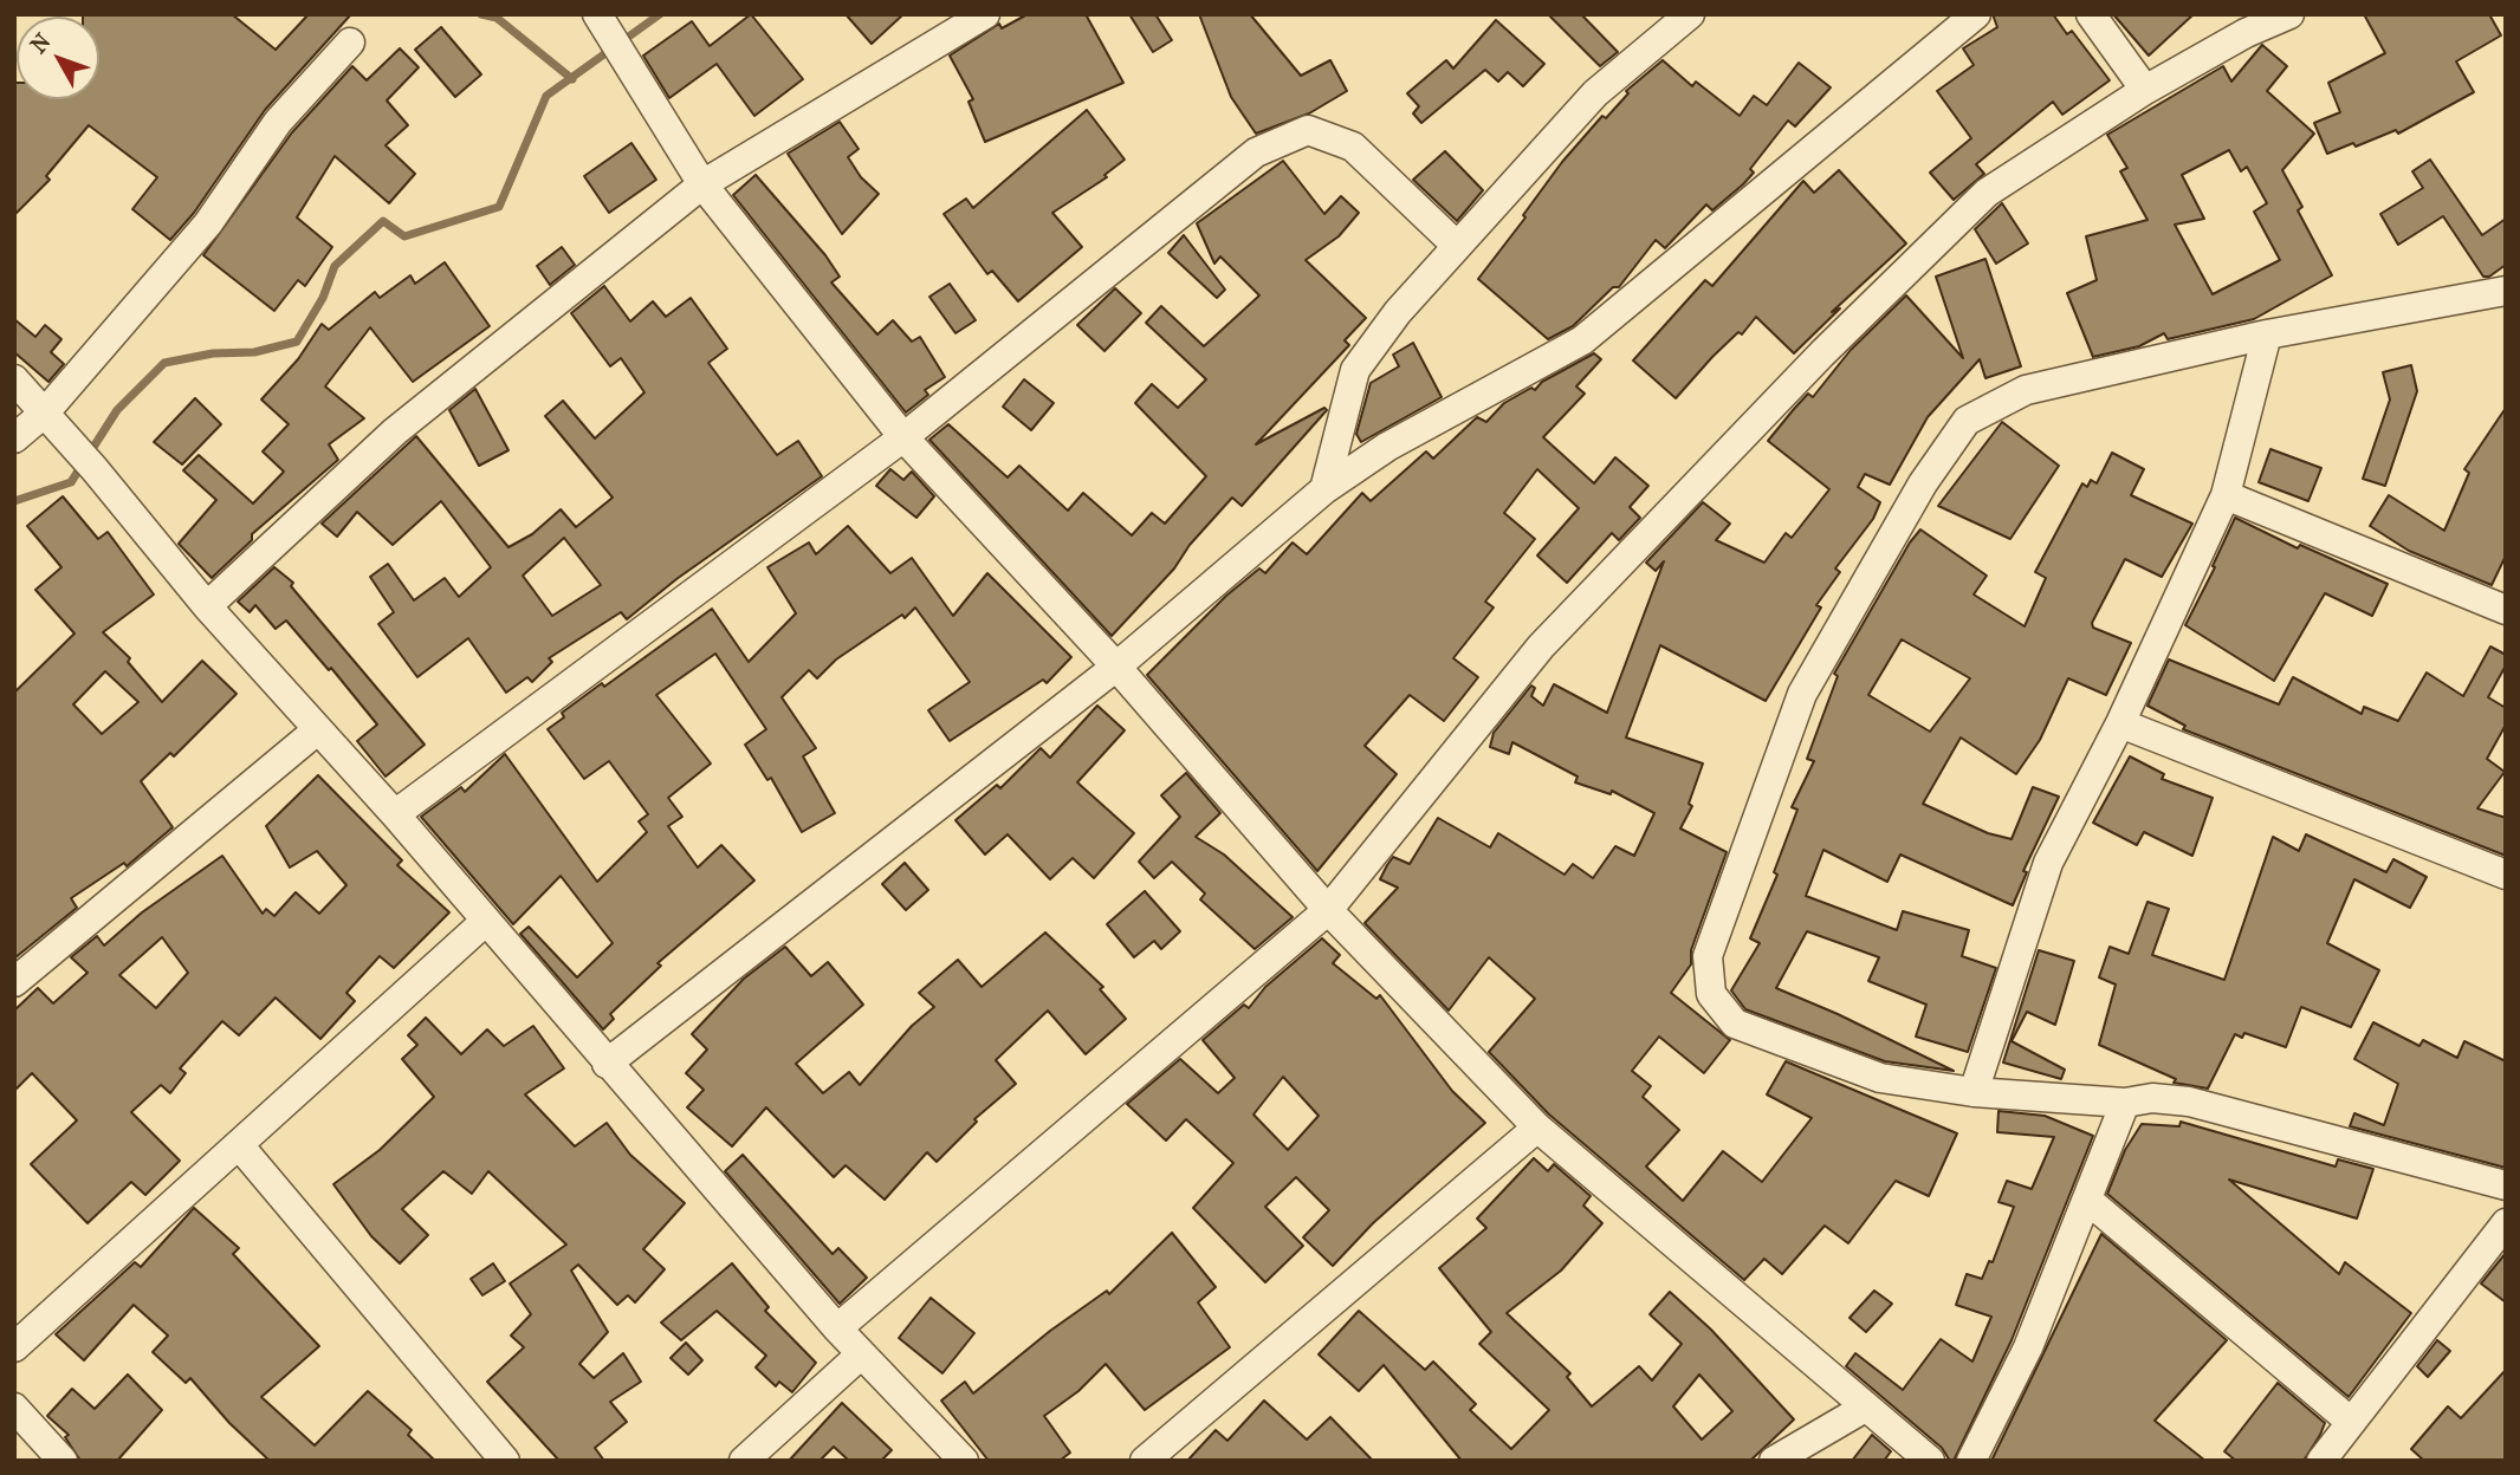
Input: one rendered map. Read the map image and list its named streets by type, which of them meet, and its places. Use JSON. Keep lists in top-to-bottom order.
{
  "north": "top left"
}
